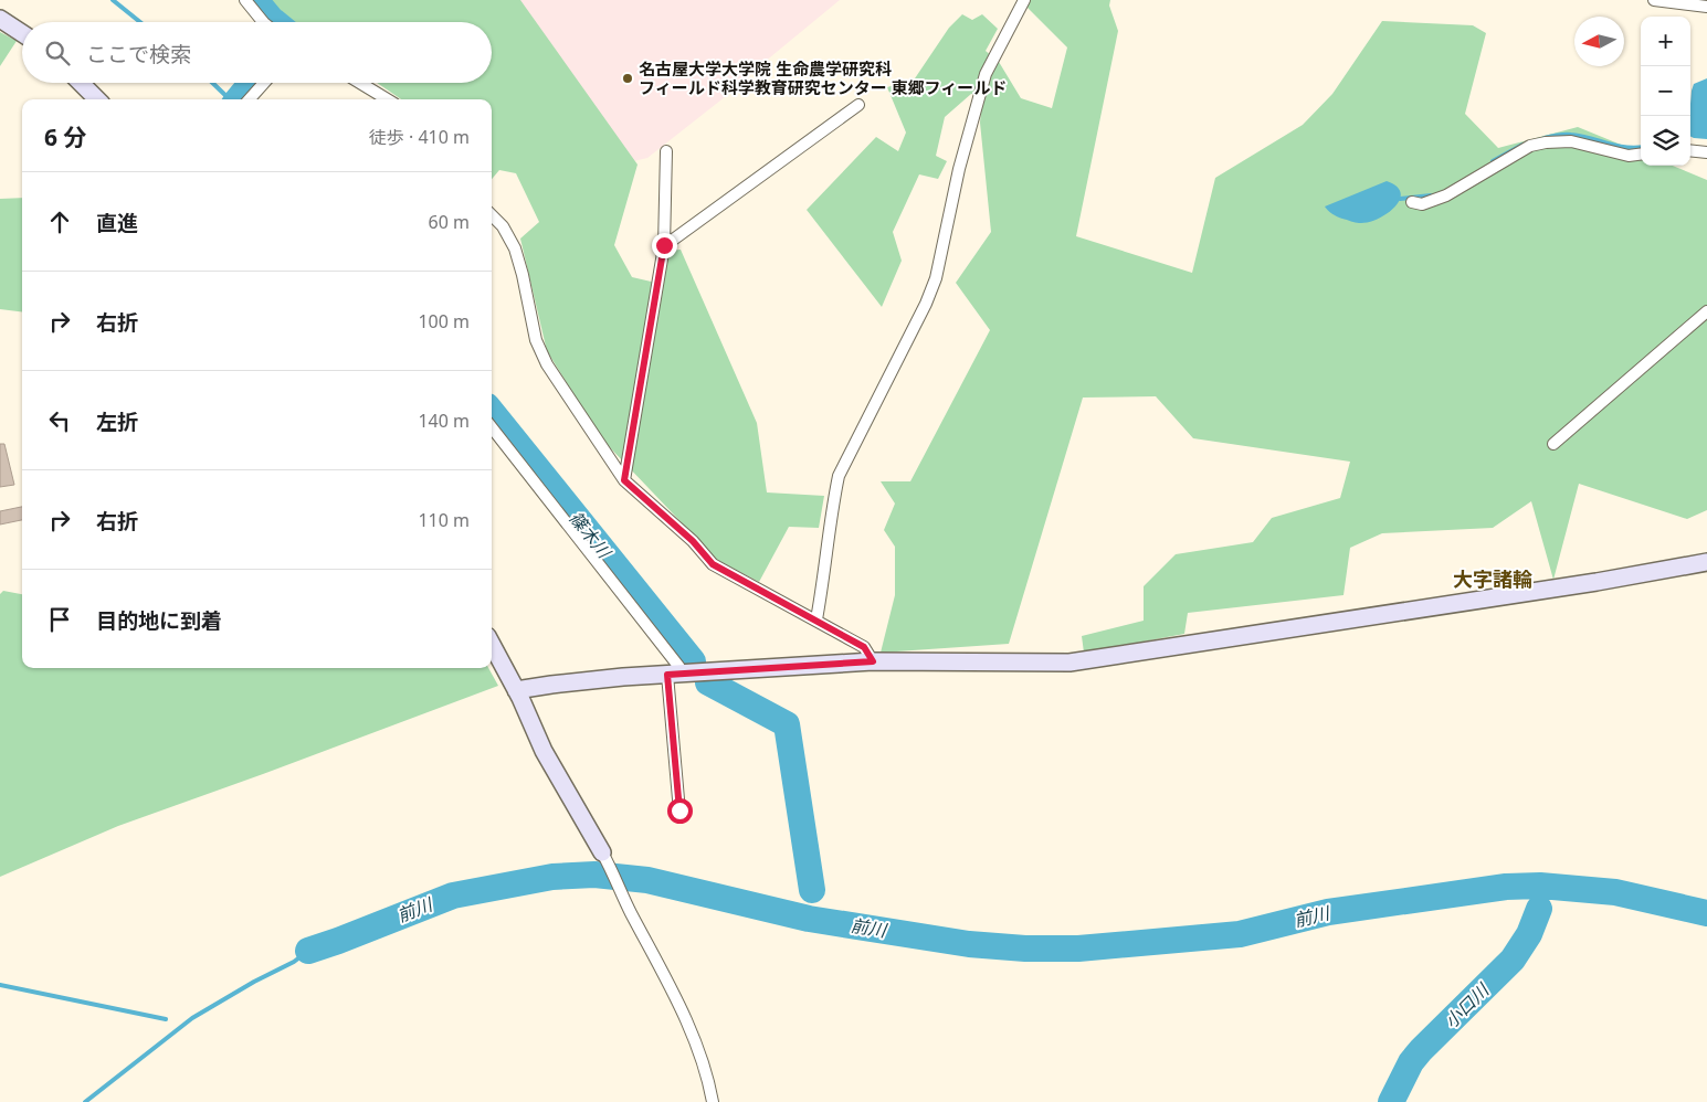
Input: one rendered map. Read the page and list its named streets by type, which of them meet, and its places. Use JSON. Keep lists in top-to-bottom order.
{
  "districts": ["大字諸輪"],
  "water": ["篠木川", "前川", "小口川"],
  "places": ["名古屋大学大学院 生命農学研究科 フィールド科学教育研究センター 東郷フィールド"],
  "north": "left",
  "page": {
    "map_buttons": ["+", "−"],
    "search": "ここで検索",
    "heading": ["6 分", "徒歩 · 410 m"],
    "list": [
      ["直進", "60 m"],
      ["右折", "100 m"],
      ["左折", "140 m"],
      ["右折", "110 m"],
      "目的地に到着"
    ]
  }
}
